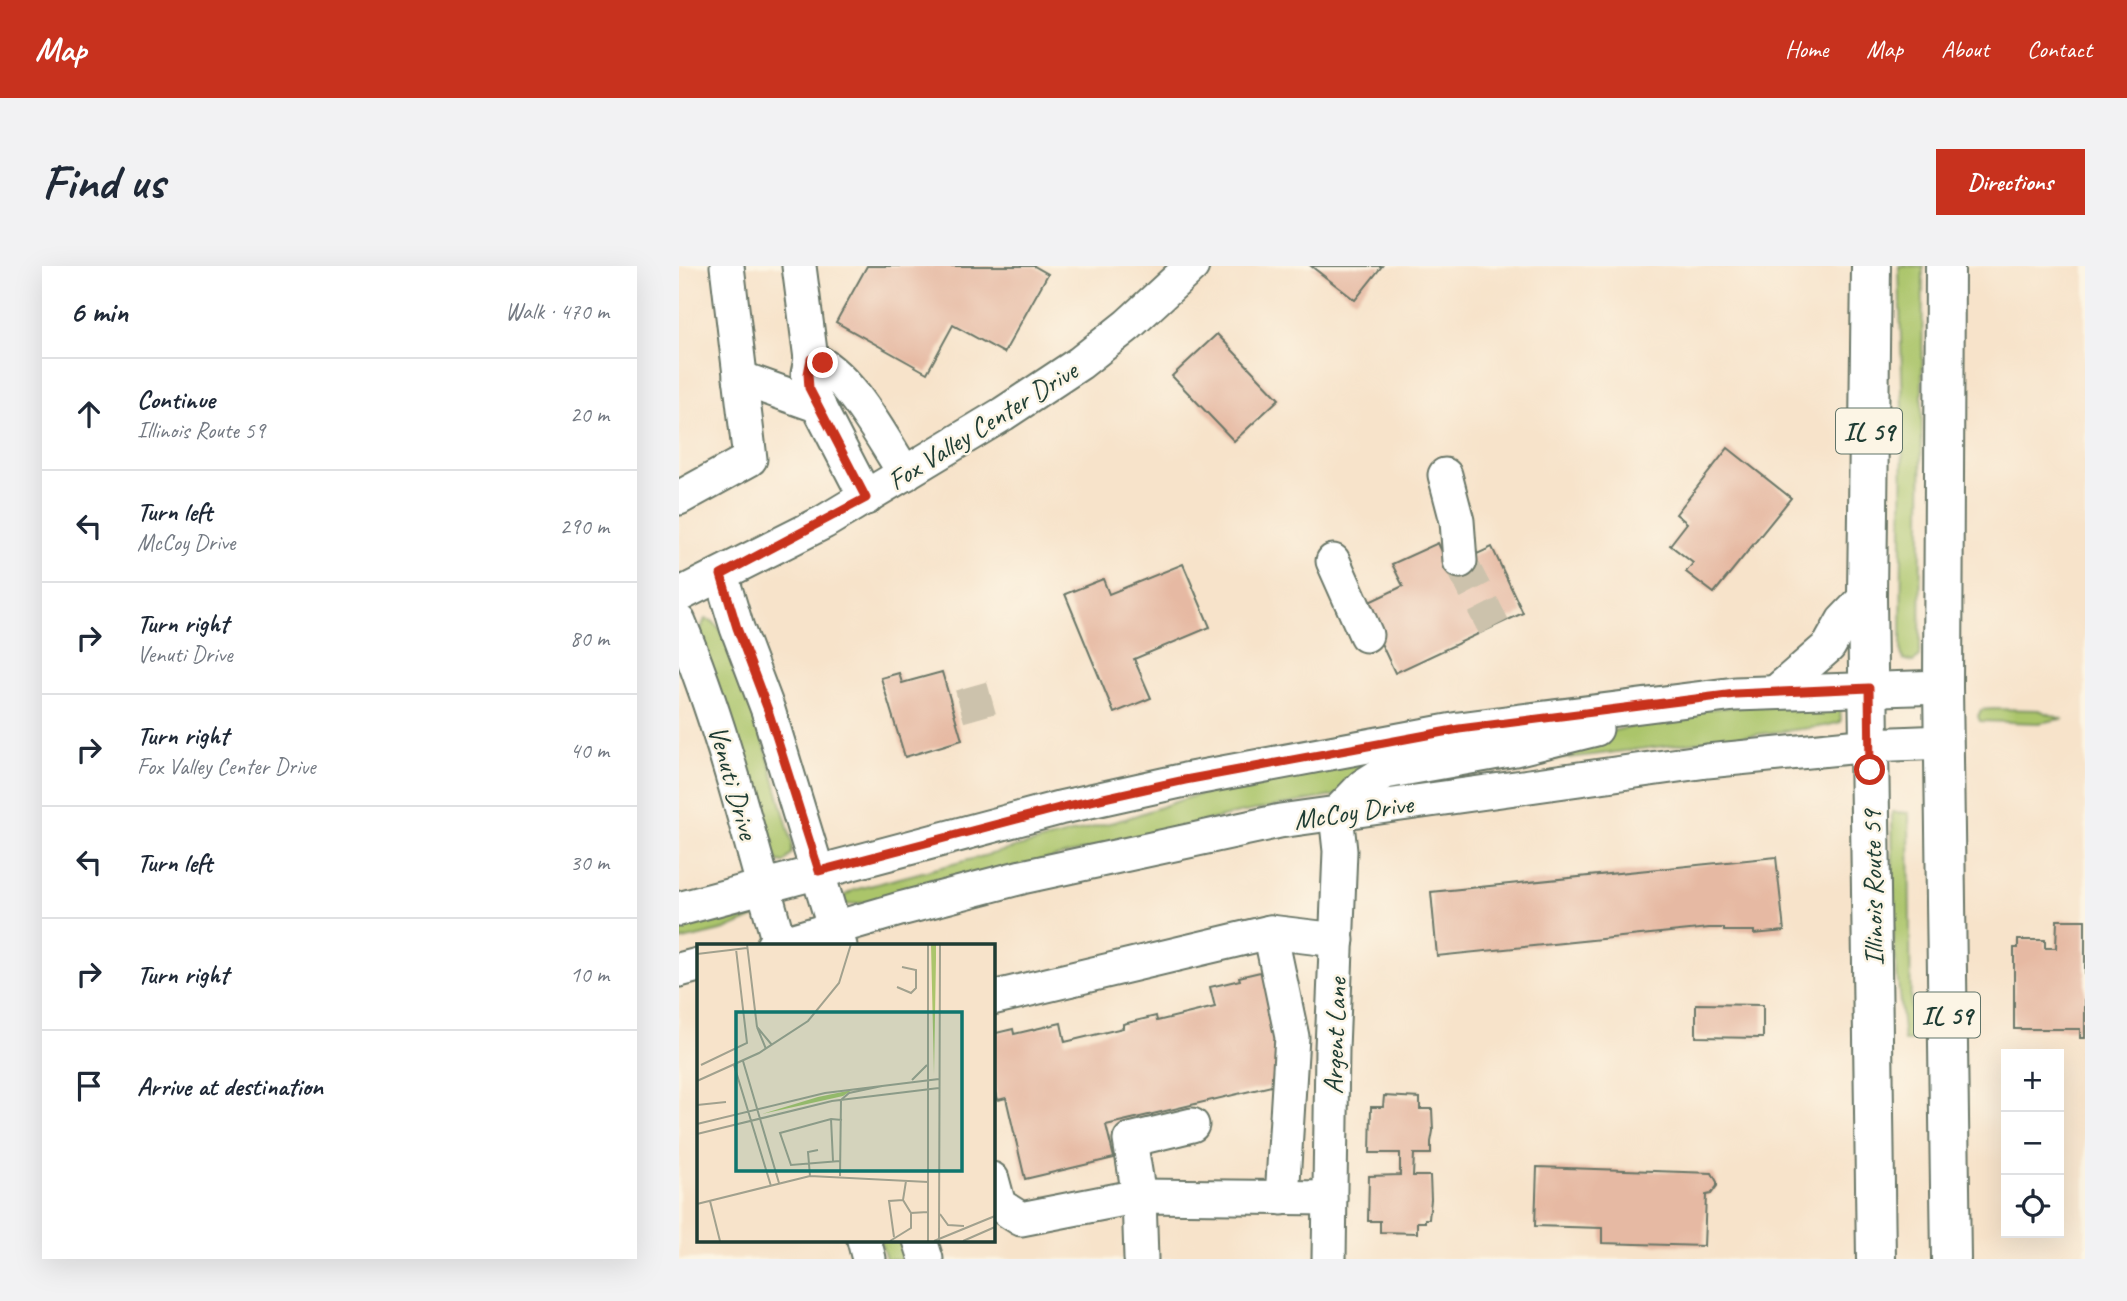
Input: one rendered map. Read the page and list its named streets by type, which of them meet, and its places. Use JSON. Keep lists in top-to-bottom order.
{
  "streets": {
    "main road": ["IL 59", "Illinois Route 59"],
    "street": [
      "Fox Valley Center Drive",
      "Venuti Drive",
      "McCoy Drive",
      "Argent Lane"
    ]
  },
  "crossings": [
    ["Fox Valley Center Drive", "Venuti Drive"],
    ["IL 59", "McCoy Drive"],
    ["Venuti Drive", "McCoy Drive"],
    ["McCoy Drive", "Illinois Route 59"],
    ["McCoy Drive", "Argent Lane"]
  ],
  "page": {
    "header": "Map",
    "nav": [
      "Home",
      "Map",
      "About",
      "Contact"
    ],
    "buttons": "Directions",
    "title": "Find us",
    "heading": ["6 min", "Walk · 470 m"],
    "list": [
      ["Continue", "Illinois Route 59", "20 m"],
      ["Turn left", "McCoy Drive", "290 m"],
      ["Turn right", "Venuti Drive", "80 m"],
      ["Turn right", "Fox Valley Center Drive", "40 m"],
      ["Turn left", "30 m"],
      ["Turn right", "10 m"],
      "Arrive at destination"
    ],
    "map_buttons": ["+", "−"]
  }
}
